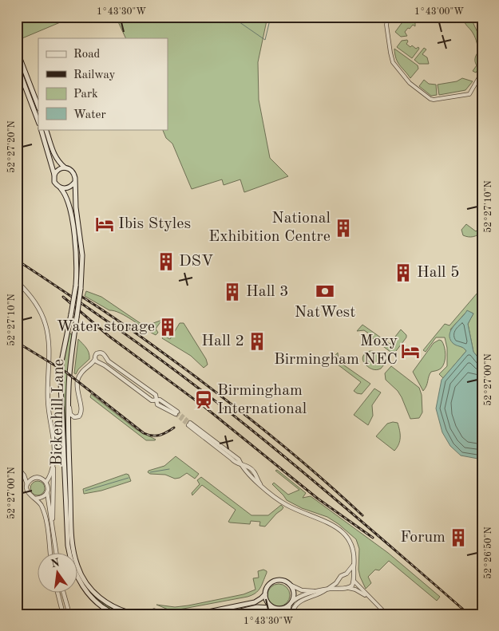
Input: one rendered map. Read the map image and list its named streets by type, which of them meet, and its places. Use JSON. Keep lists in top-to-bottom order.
{
  "streets": {
    "main road": ["Bickenhill Lane"]
  },
  "places": {
    "hotel": ["Ibis Styles", "Moxy Birmingham NEC"],
    "building": [
      "National Exhibition Centre",
      "DSV",
      "Hall 5",
      "Hall 3",
      "Water storage",
      "Hall 2",
      "Forum"
    ],
    "bank": ["NatWest"],
    "station": ["Birmingham International"]
  },
  "legend": [
    "Road",
    "Railway",
    "Park",
    "Water"
  ],
  "north": "top",
  "coordinates": [
    "1°43'30\"W",
    "1°43'00\"W",
    "52°27'20\"N",
    "52°27'10\"N",
    "52°27'00\"N",
    "52°26'50\"N"
  ]
}
